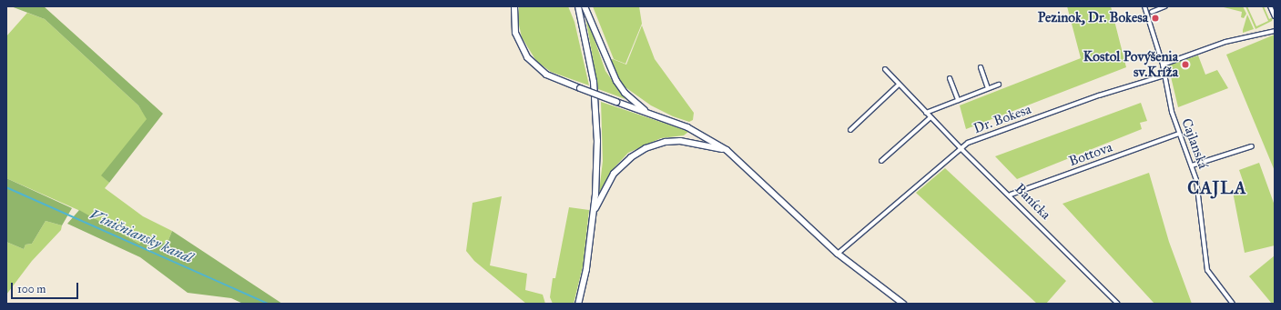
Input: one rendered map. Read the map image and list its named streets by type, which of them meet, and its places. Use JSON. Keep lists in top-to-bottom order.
{
  "streets": {
    "street": [
      "Dr. Bokesa",
      "Cajlanská",
      "Bottova",
      "Banícka"
    ]
  },
  "crossings": [
    ["Dr. Bokesa", "Cajlanská"],
    ["Dr. Bokesa", "Banícka"],
    ["Cajlanská", "Bottova"],
    ["Bottova", "Banícka"]
  ],
  "districts": ["CAJLA"],
  "water": ["Viničniansky kanál"],
  "places": ["Pezinok, Dr. Bokesa", "Kostol Povýšenia sv.Kríža"],
  "scale_bar": "100 m"
}
